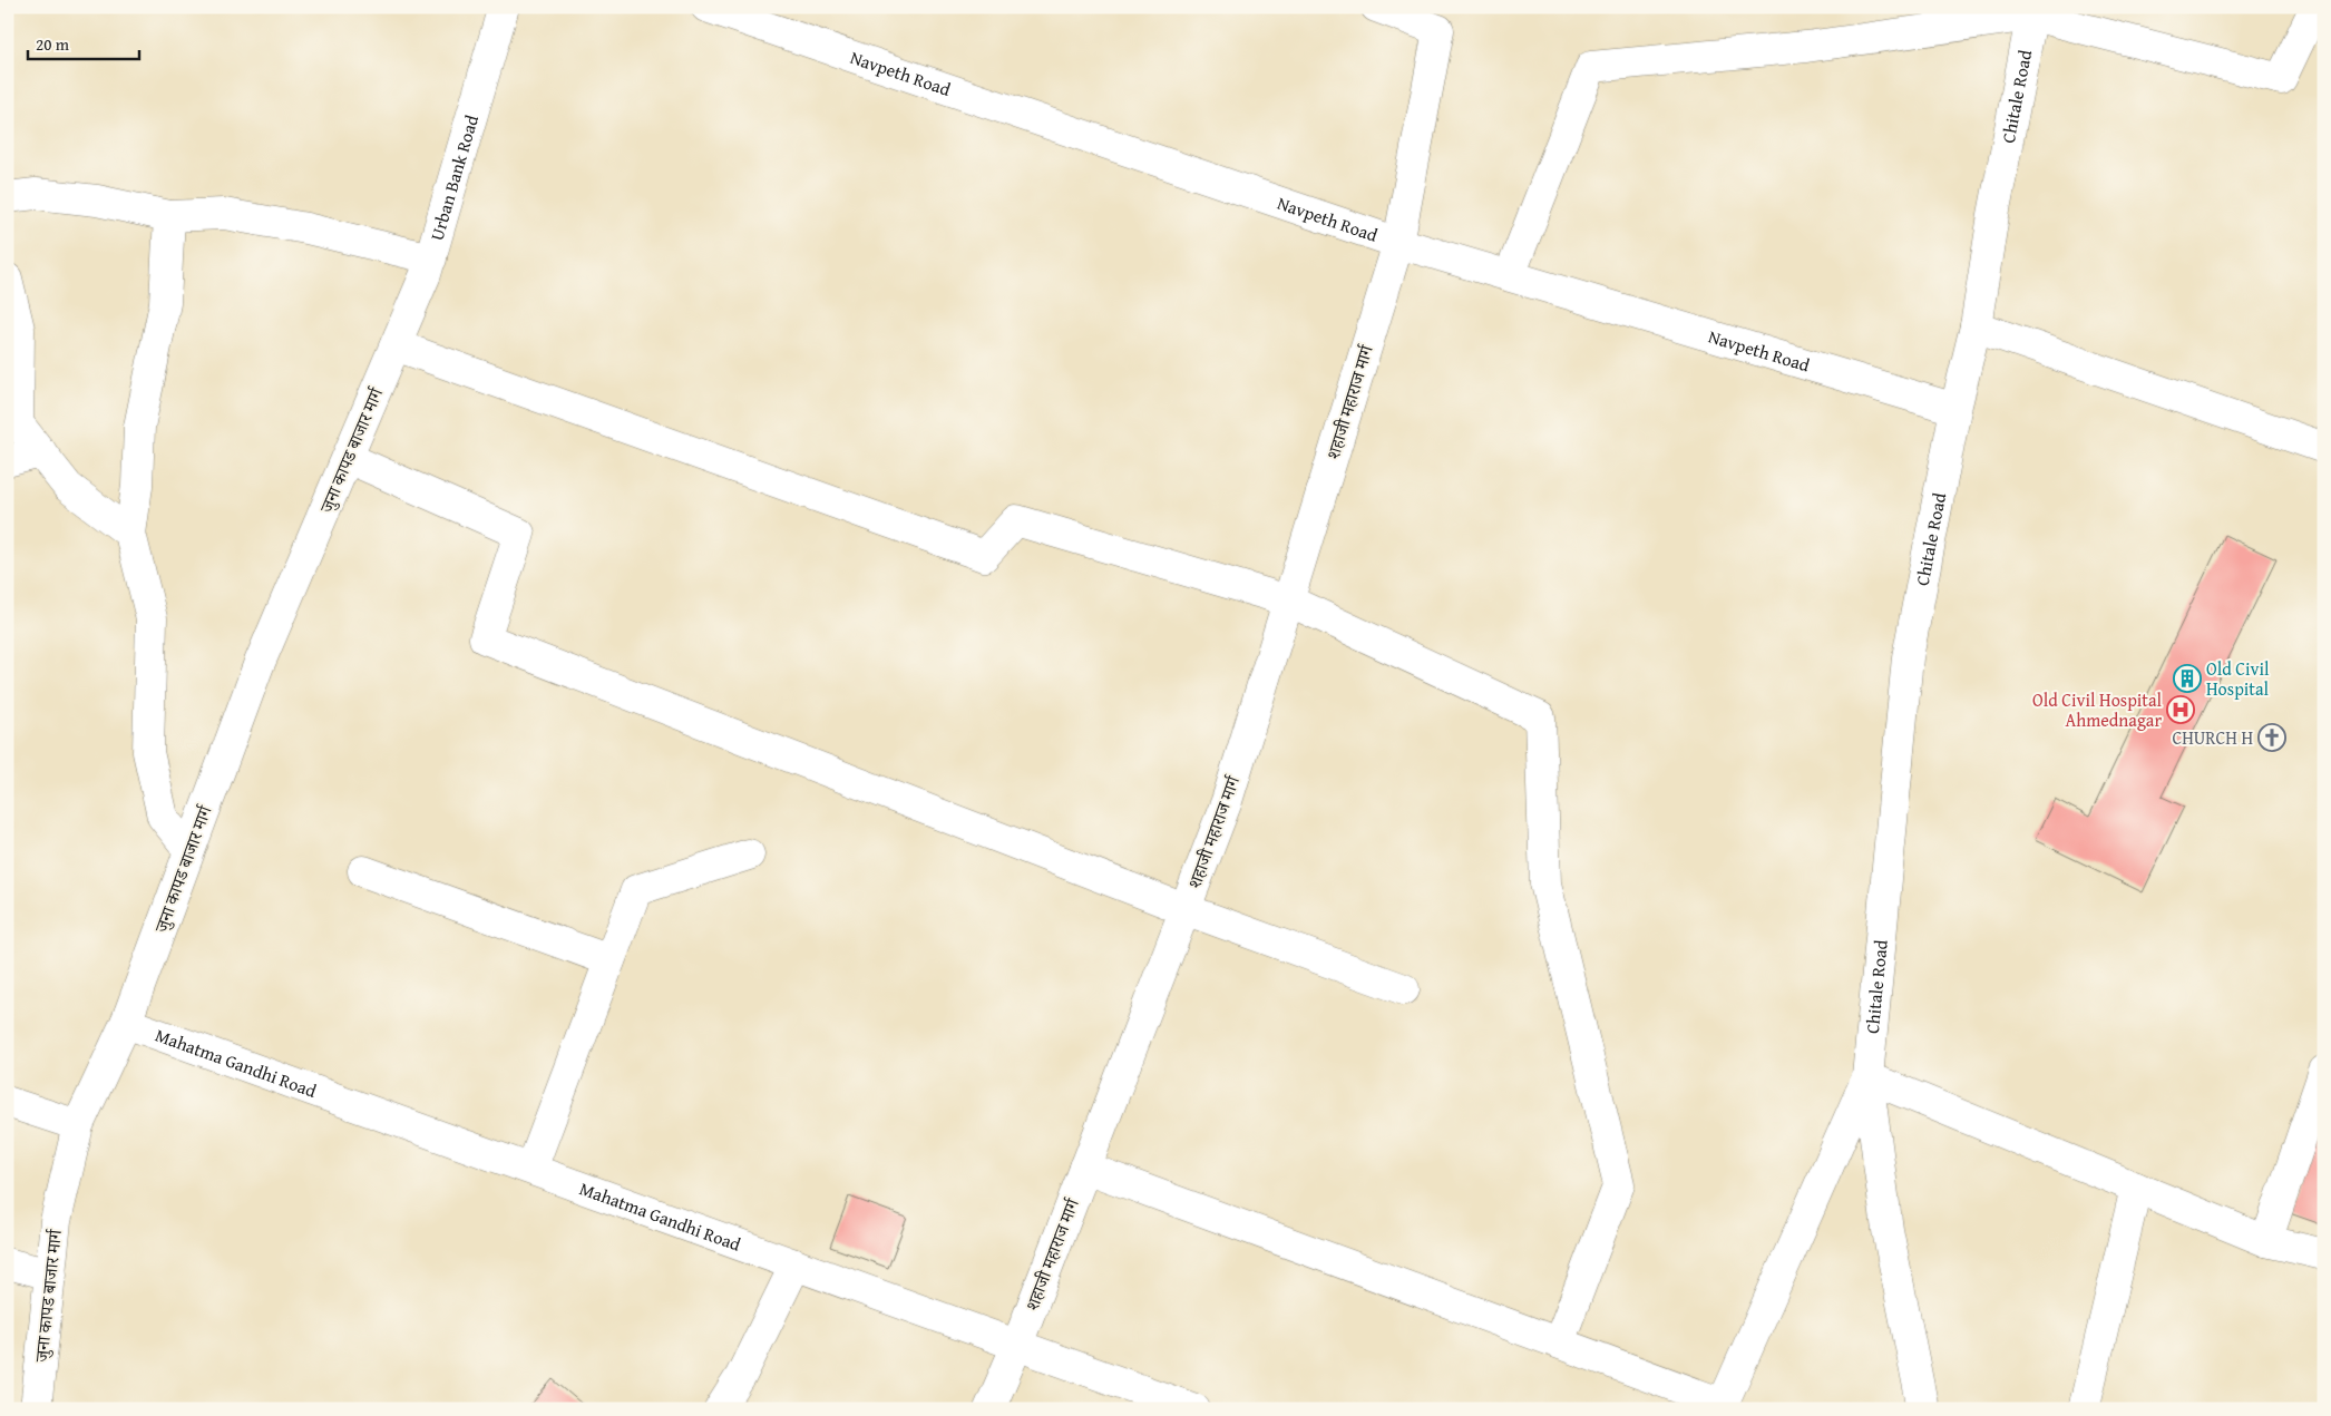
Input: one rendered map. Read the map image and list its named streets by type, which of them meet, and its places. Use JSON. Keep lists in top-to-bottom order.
{
  "streets": {
    "street": [
      "Navpeth Road",
      "Chitale Road",
      "Urban Bank Road",
      "शहाजी महाराज मार्ग",
      "जुना कापड बाजार मार्ग",
      "Mahatma Gandhi Road"
    ]
  },
  "crossings": [
    ["Navpeth Road", "Chitale Road"],
    ["Navpeth Road", "शहाजी महाराज मार्ग"],
    ["Urban Bank Road", "जुना कापड बाजार मार्ग"],
    ["शहाजी महाराज मार्ग", "Mahatma Gandhi Road"],
    ["जुना कापड बाजार मार्ग", "Mahatma Gandhi Road"]
  ],
  "places": {
    "building": ["Old Civil Hospital"],
    "hospital": ["Old Civil Hospital Ahmednagar"],
    "church": ["CHURCH H"]
  },
  "scale_bar": "20 m"
}
